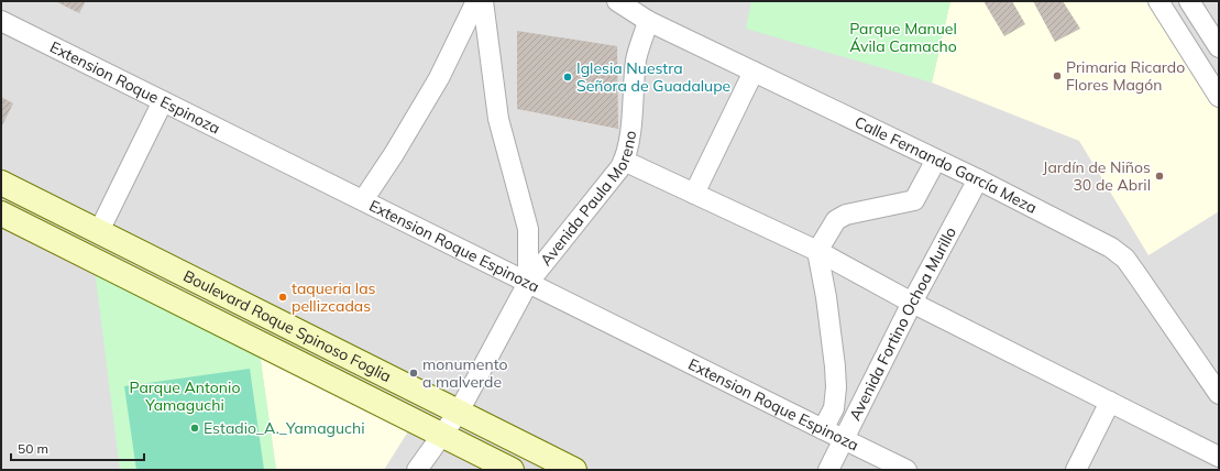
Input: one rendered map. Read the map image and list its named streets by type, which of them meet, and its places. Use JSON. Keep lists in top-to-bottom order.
{
  "streets": {
    "street": [
      "Extension Roque Espinoza",
      "Calle Fernando García Meza",
      "Avenida Paula Moreno",
      "Avenida Fortino Ochoa Murillo",
      "Boulevard Roque Spinoso Foglia"
    ]
  },
  "crossings": [
    ["Extension Roque Espinoza", "Avenida Paula Moreno"],
    ["Extension Roque Espinoza", "Avenida Fortino Ochoa Murillo"],
    ["Calle Fernando García Meza", "Avenida Paula Moreno"],
    ["Calle Fernando García Meza", "Avenida Fortino Ochoa Murillo"],
    ["Avenida Paula Moreno", "Boulevard Roque Spinoso Foglia"]
  ],
  "parks": ["Parque Manuel Ávila Camacho", "Parque Antonio Yamaguchi"],
  "places": [
    "Primaria Ricardo Flores Magón",
    "Iglesia Nuestra Señora de Guadalupe",
    "Jardín de Niños 30 de Abril",
    "taqueria las pellizcadas",
    "monumento a malverde",
    "Estadio_A._Yamaguchi"
  ],
  "scale_bar": "50 m"
}
